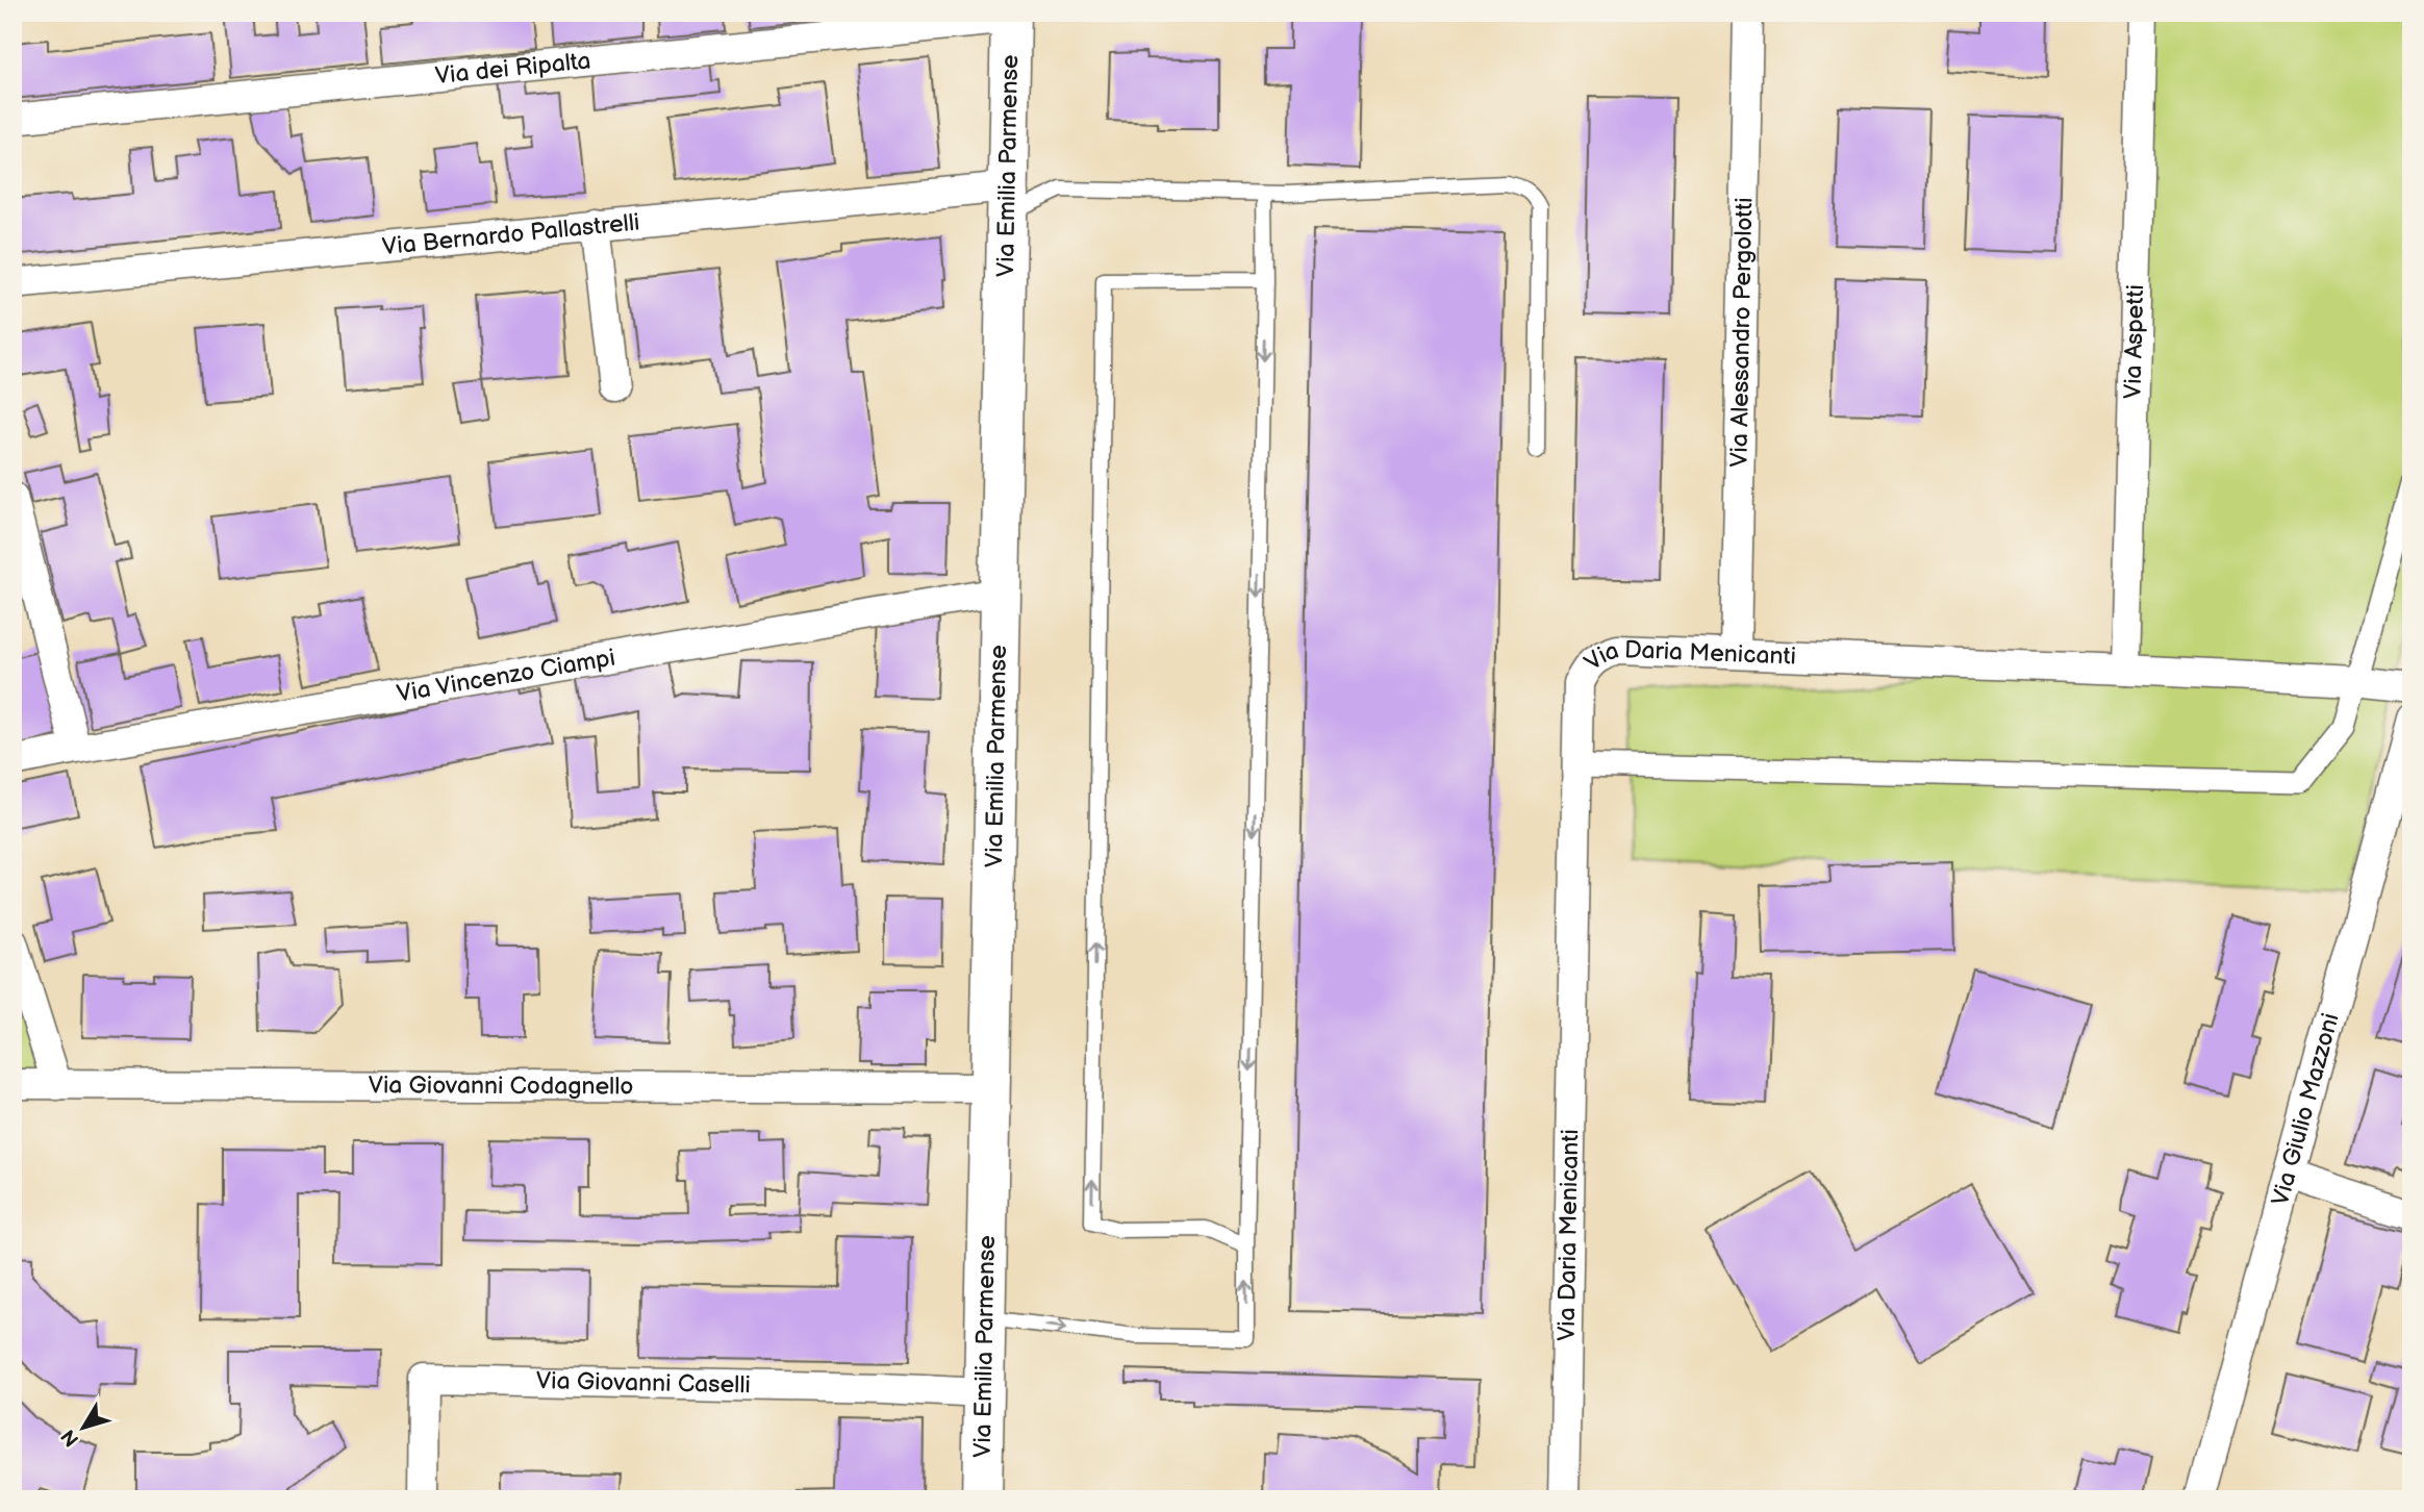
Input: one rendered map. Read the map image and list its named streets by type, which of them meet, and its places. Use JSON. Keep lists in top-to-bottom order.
{
  "streets": {
    "main road": ["Via Emilia Parmense"],
    "street": [
      "Via dei Ripalta",
      "Via Bernardo Pallastrelli",
      "Via Alessandro Pergolotti",
      "Via Aspetti",
      "Via Daria Menicanti",
      "Via Vincenzo Ciampi",
      "Via Giovanni Codagnello",
      "Via Giulio Mazzoni",
      "Via Giovanni Caselli"
    ]
  },
  "crossings": [
    ["Via dei Ripalta", "Via Emilia Parmense"],
    ["Via Emilia Parmense", "Via Bernardo Pallastrelli"],
    ["Via Emilia Parmense", "Via Vincenzo Ciampi"],
    ["Via Emilia Parmense", "Via Giovanni Codagnello"],
    ["Via Emilia Parmense", "Via Giovanni Caselli"],
    ["Via Alessandro Pergolotti", "Via Daria Menicanti"],
    ["Via Aspetti", "Via Daria Menicanti"]
  ],
  "north": "bottom left"
}
